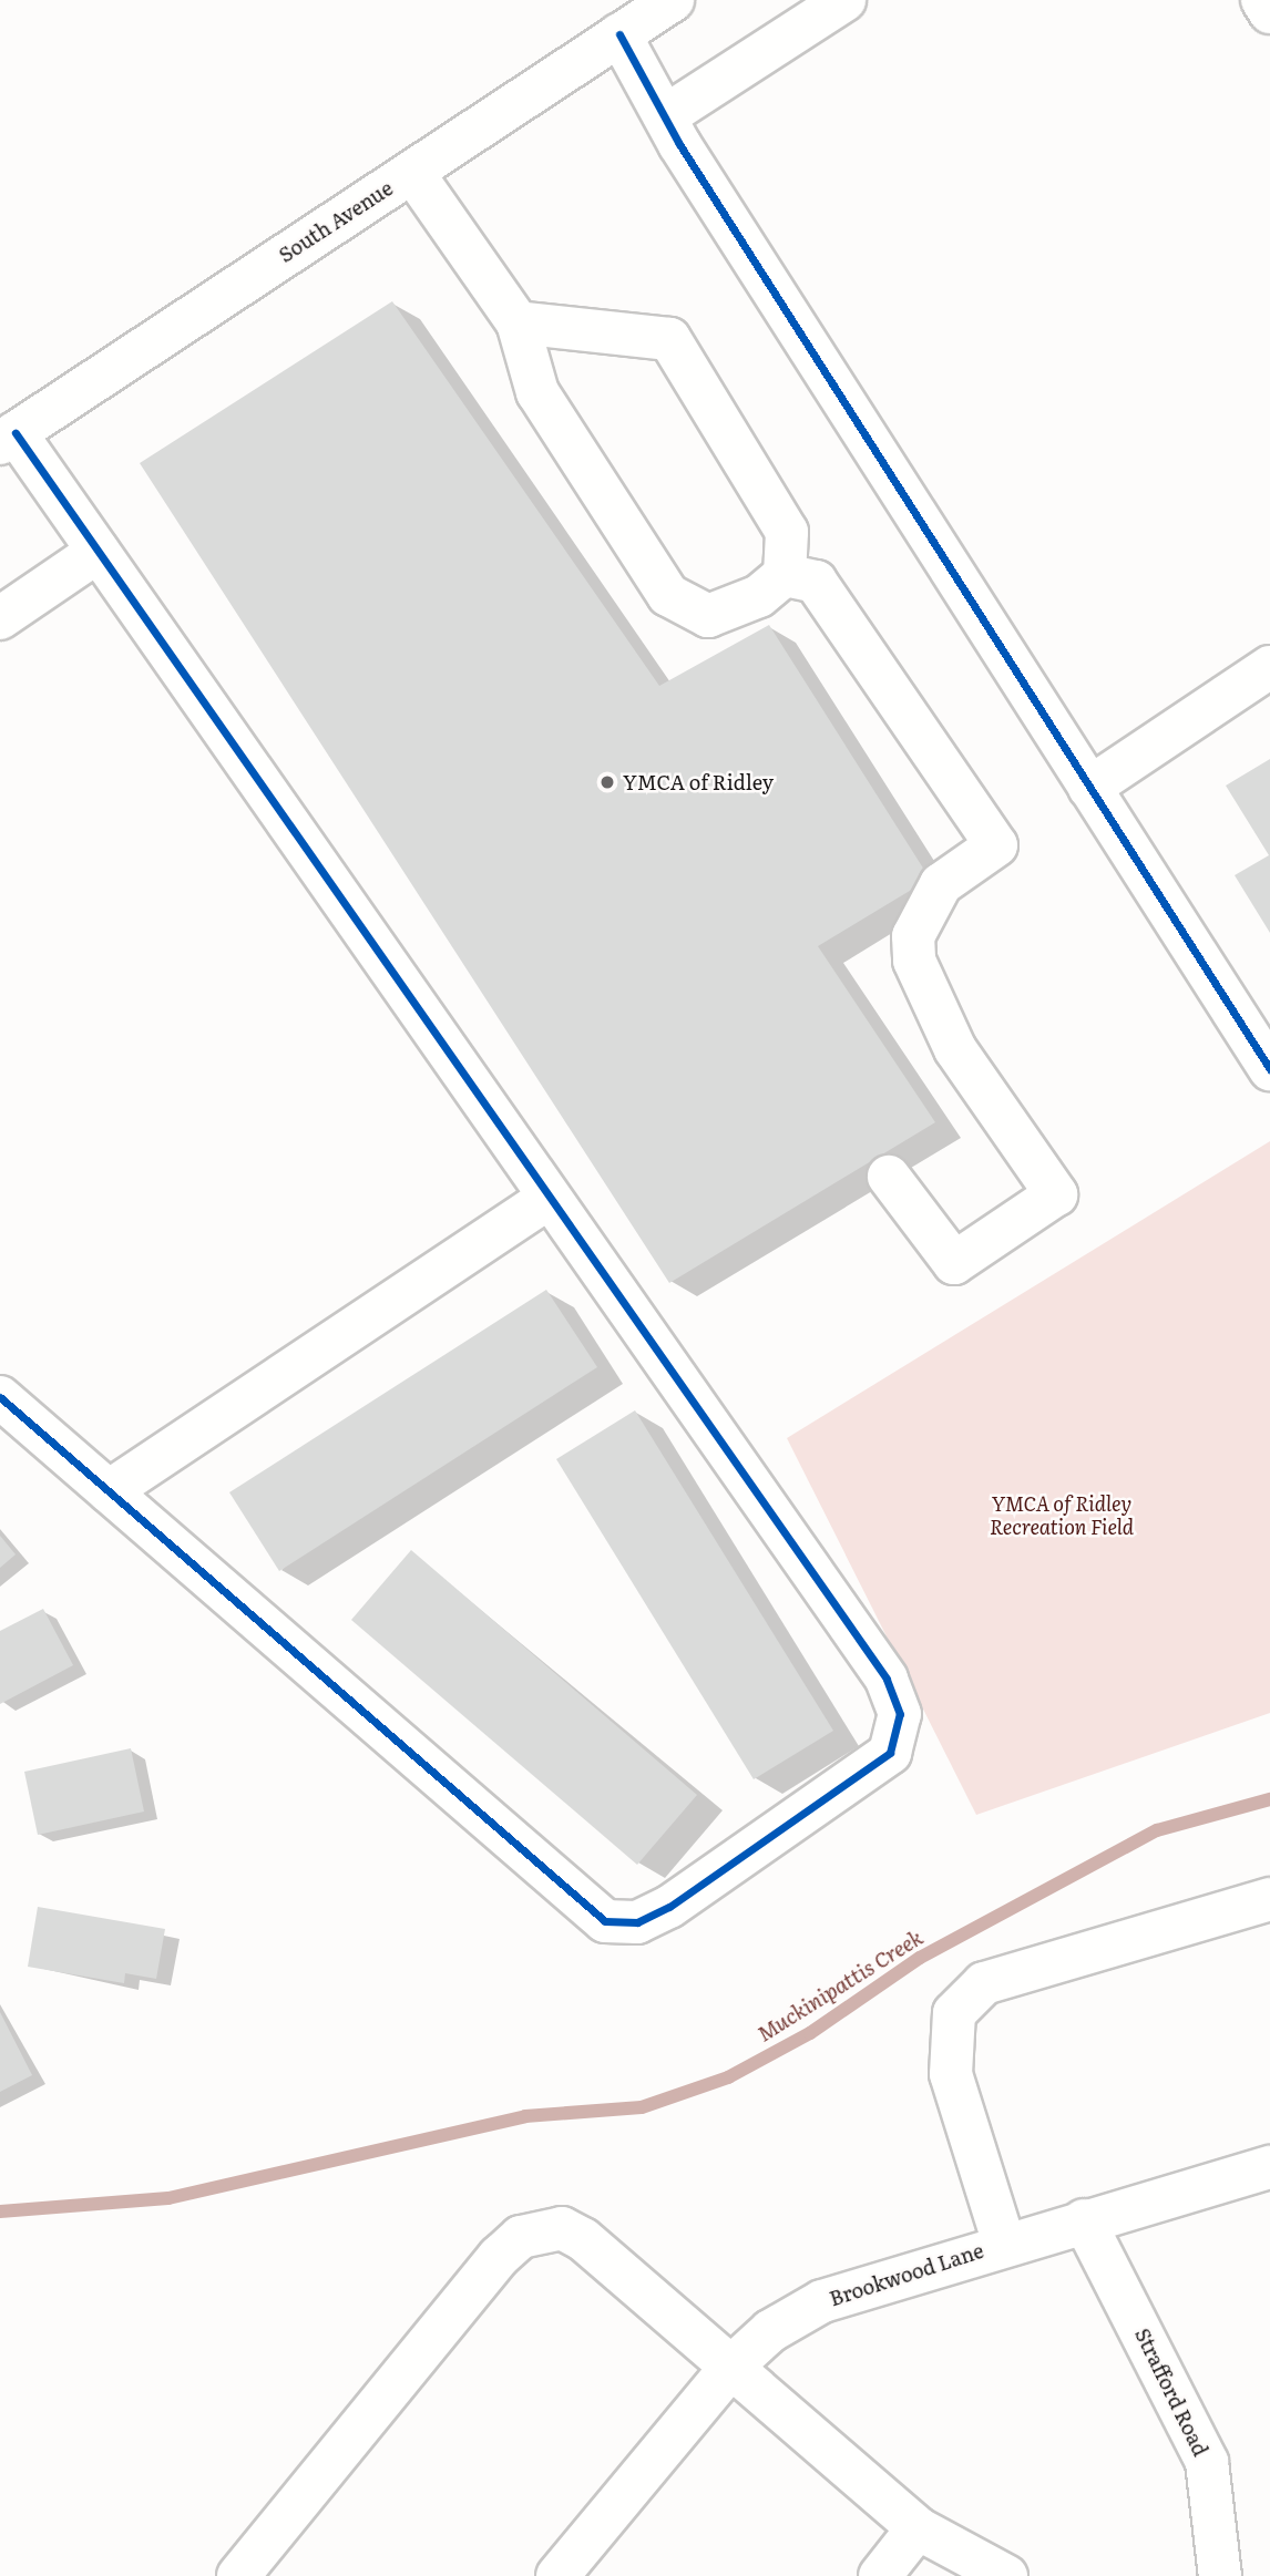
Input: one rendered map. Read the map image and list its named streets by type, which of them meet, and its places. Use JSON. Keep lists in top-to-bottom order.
{
  "streets": {
    "street": ["South Avenue", "Brookwood Lane", "Strafford Road"]
  },
  "crossings": [
    ["Brookwood Lane", "Strafford Road"]
  ],
  "water": ["Muckinipattis Creek"],
  "parks": ["YMCA of Ridley Recreation Field"],
  "places": ["YMCA of Ridley"]
}
